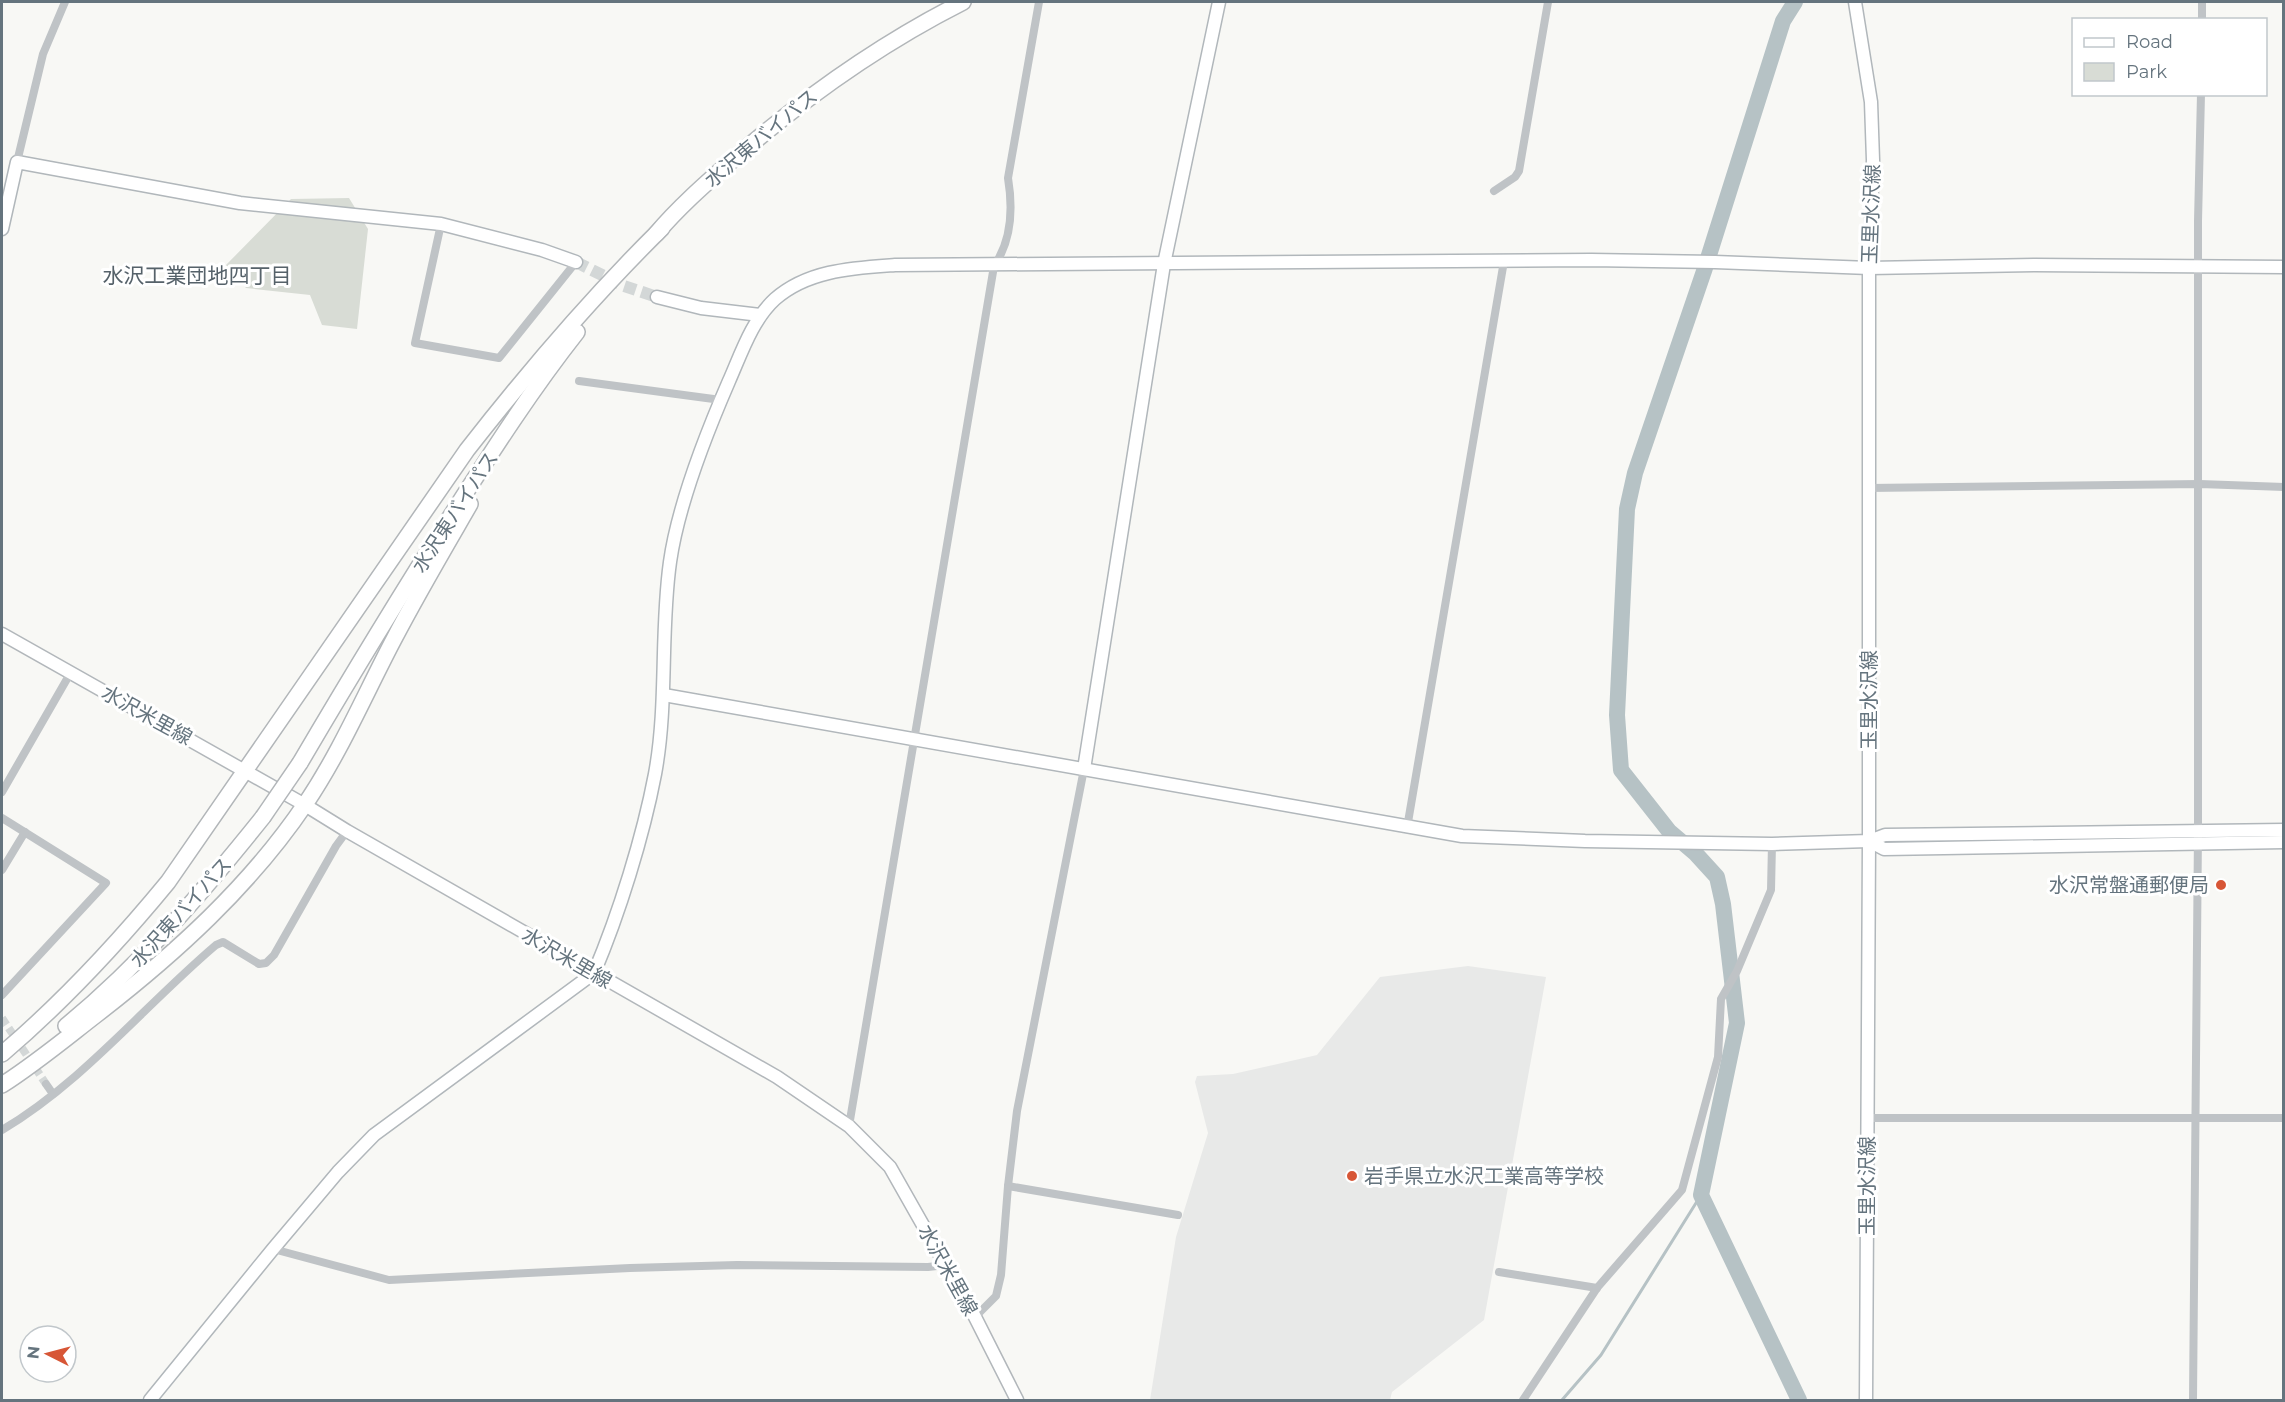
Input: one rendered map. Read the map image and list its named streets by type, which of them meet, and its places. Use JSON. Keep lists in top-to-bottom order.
{
  "streets": {
    "highway": ["水沢東バイパス"],
    "street": ["玉里水沢線", "水沢米里線"]
  },
  "districts": ["水沢工業団地四丁目"],
  "places": ["水沢常盤通郵便局", "岩手県立水沢工業高等学校"],
  "legend": ["Road", "Park"],
  "north": "left"
}
